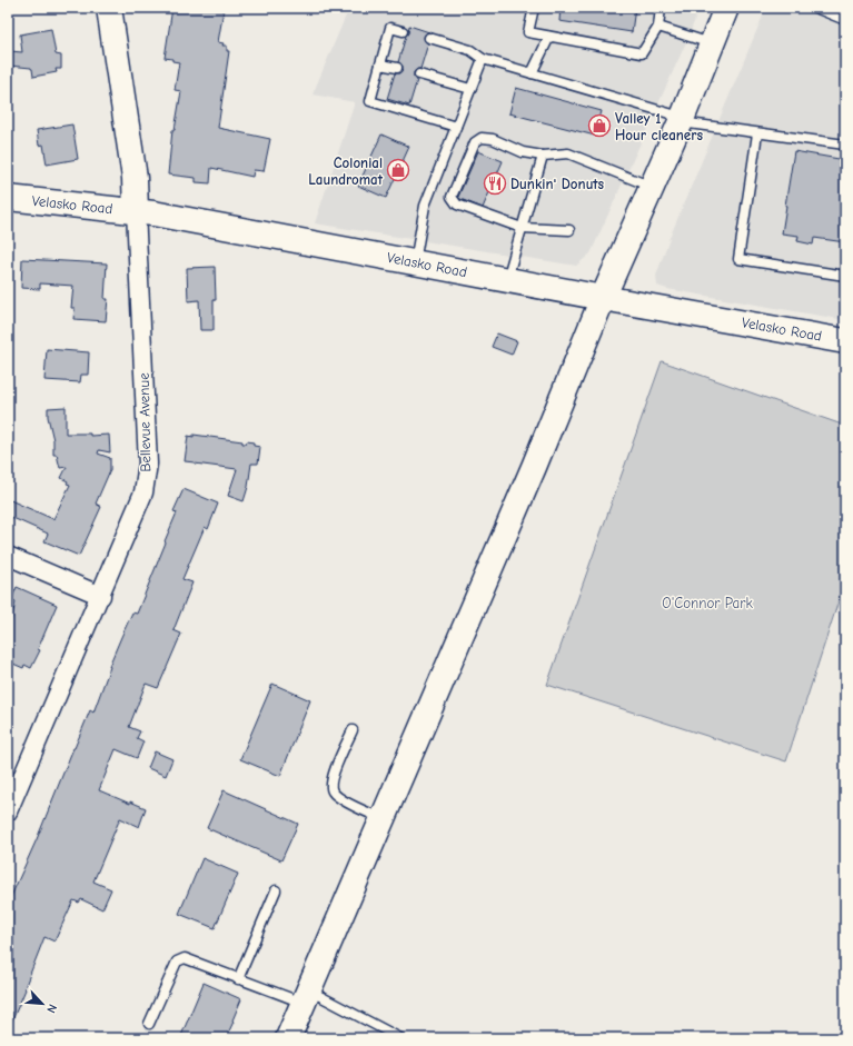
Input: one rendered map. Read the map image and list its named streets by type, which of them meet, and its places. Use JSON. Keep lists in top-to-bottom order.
{
  "streets": {
    "main road": ["Velasko Road", "Bellevue Avenue"]
  },
  "crossings": [
    ["Velasko Road", "Bellevue Avenue"]
  ],
  "parks": ["O'Connor Park"],
  "places": {
    "shop": ["Valley 1 Hour cleaners", "Colonial Laundromat"],
    "restaurant": ["Dunkin' Donuts"]
  },
  "north": "bottom right"
}
